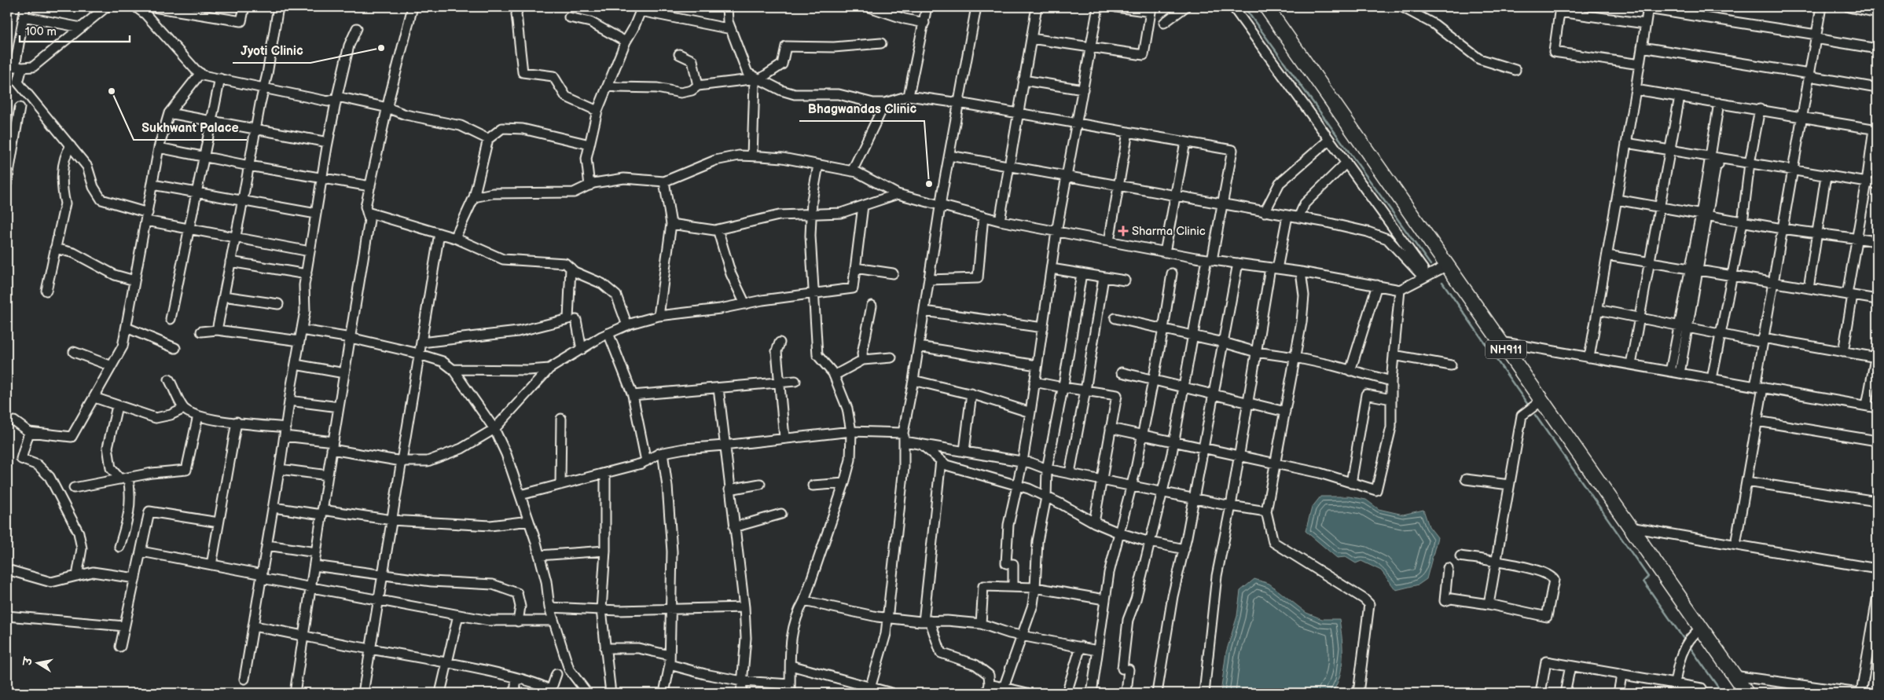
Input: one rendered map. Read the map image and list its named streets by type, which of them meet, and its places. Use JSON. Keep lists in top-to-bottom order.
{
  "streets": {
    "highway": ["NH911"]
  },
  "places": {
    "other": ["Jyoti Clinic", "Sukhwant Palace", "Bhagwandas Clinic"],
    "health": ["Sharma Clinic"]
  },
  "scale_bar": "100 m",
  "north": "left"
}
